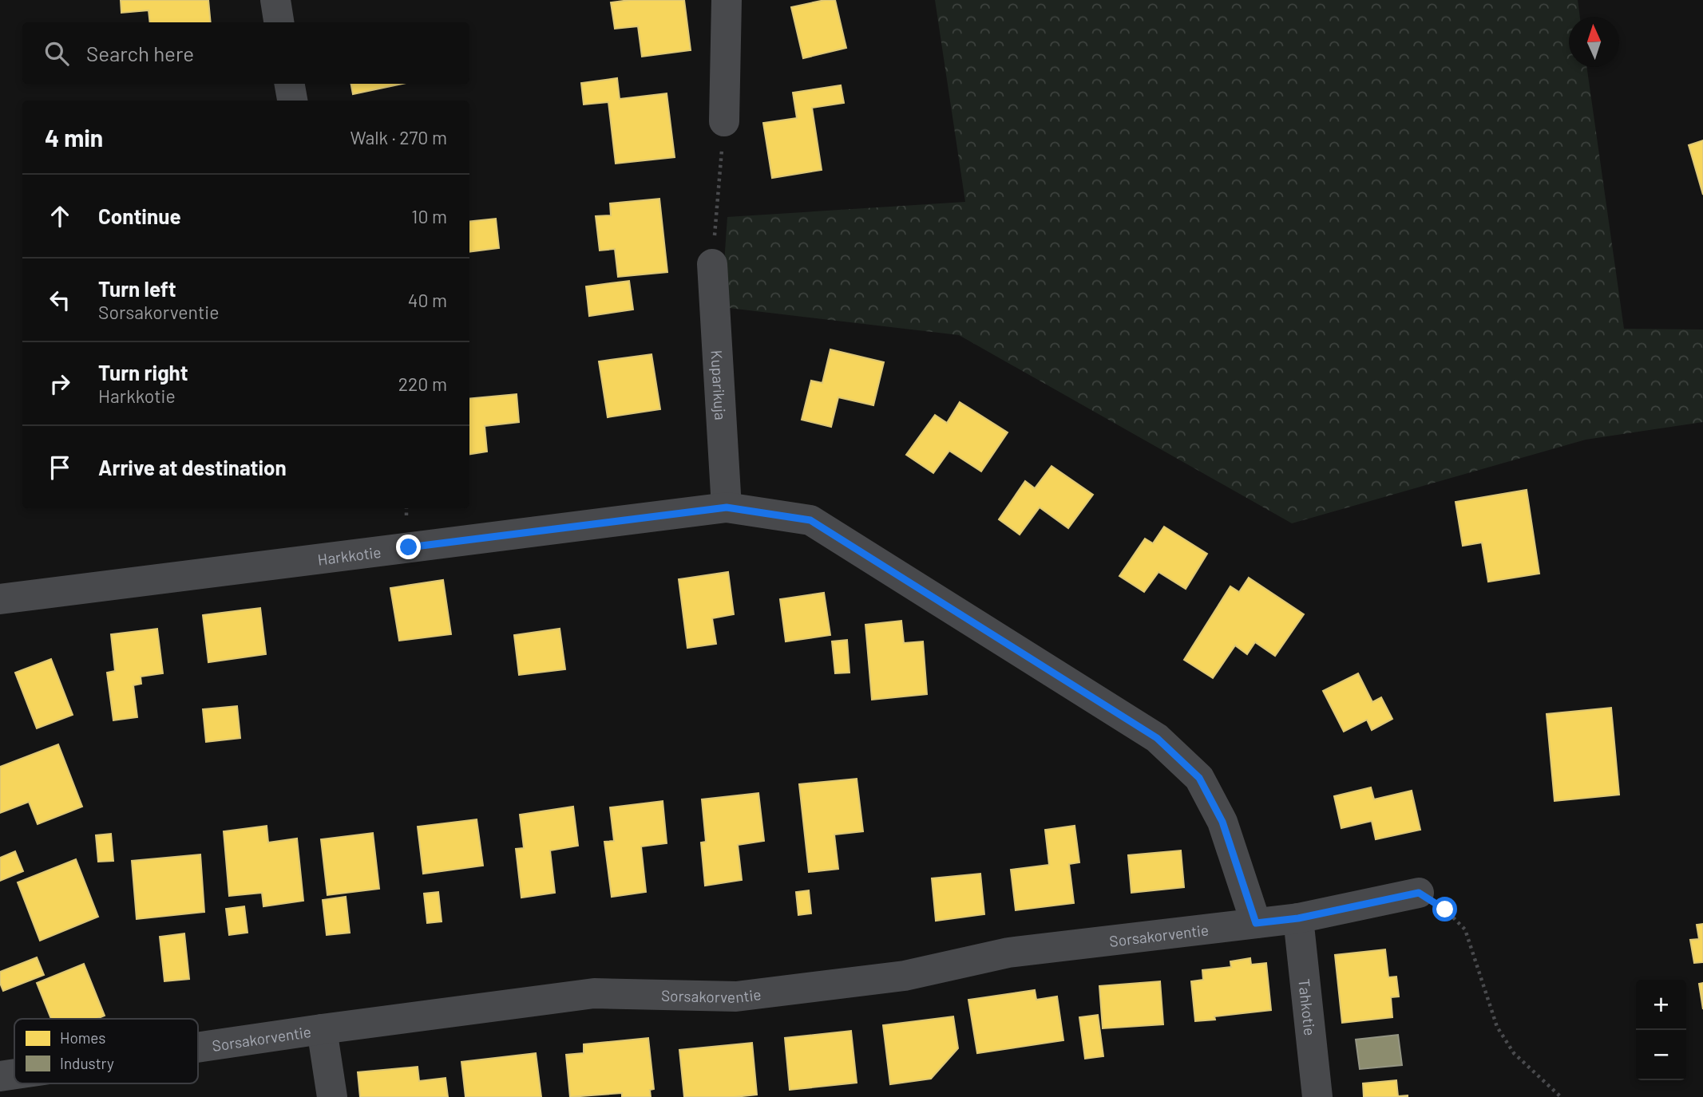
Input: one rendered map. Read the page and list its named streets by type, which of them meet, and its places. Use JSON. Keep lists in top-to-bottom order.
{
  "streets": {
    "street": [
      "Kuparikuja",
      "Harkkotie",
      "Sorsakorventie",
      "Tahkotie"
    ]
  },
  "crossings": [
    ["Kuparikuja", "Harkkotie"],
    ["Harkkotie", "Sorsakorventie"],
    ["Sorsakorventie", "Tahkotie"]
  ],
  "legend": ["Homes", "Industry"],
  "north": "top",
  "page": {
    "search": "Search here",
    "heading": ["4 min", "Walk · 270 m"],
    "list": [
      ["Continue", "10 m"],
      ["Turn left", "Sorsakorventie", "40 m"],
      ["Turn right", "Harkkotie", "220 m"],
      "Arrive at destination"
    ],
    "map_buttons": ["+", "−"]
  }
}
